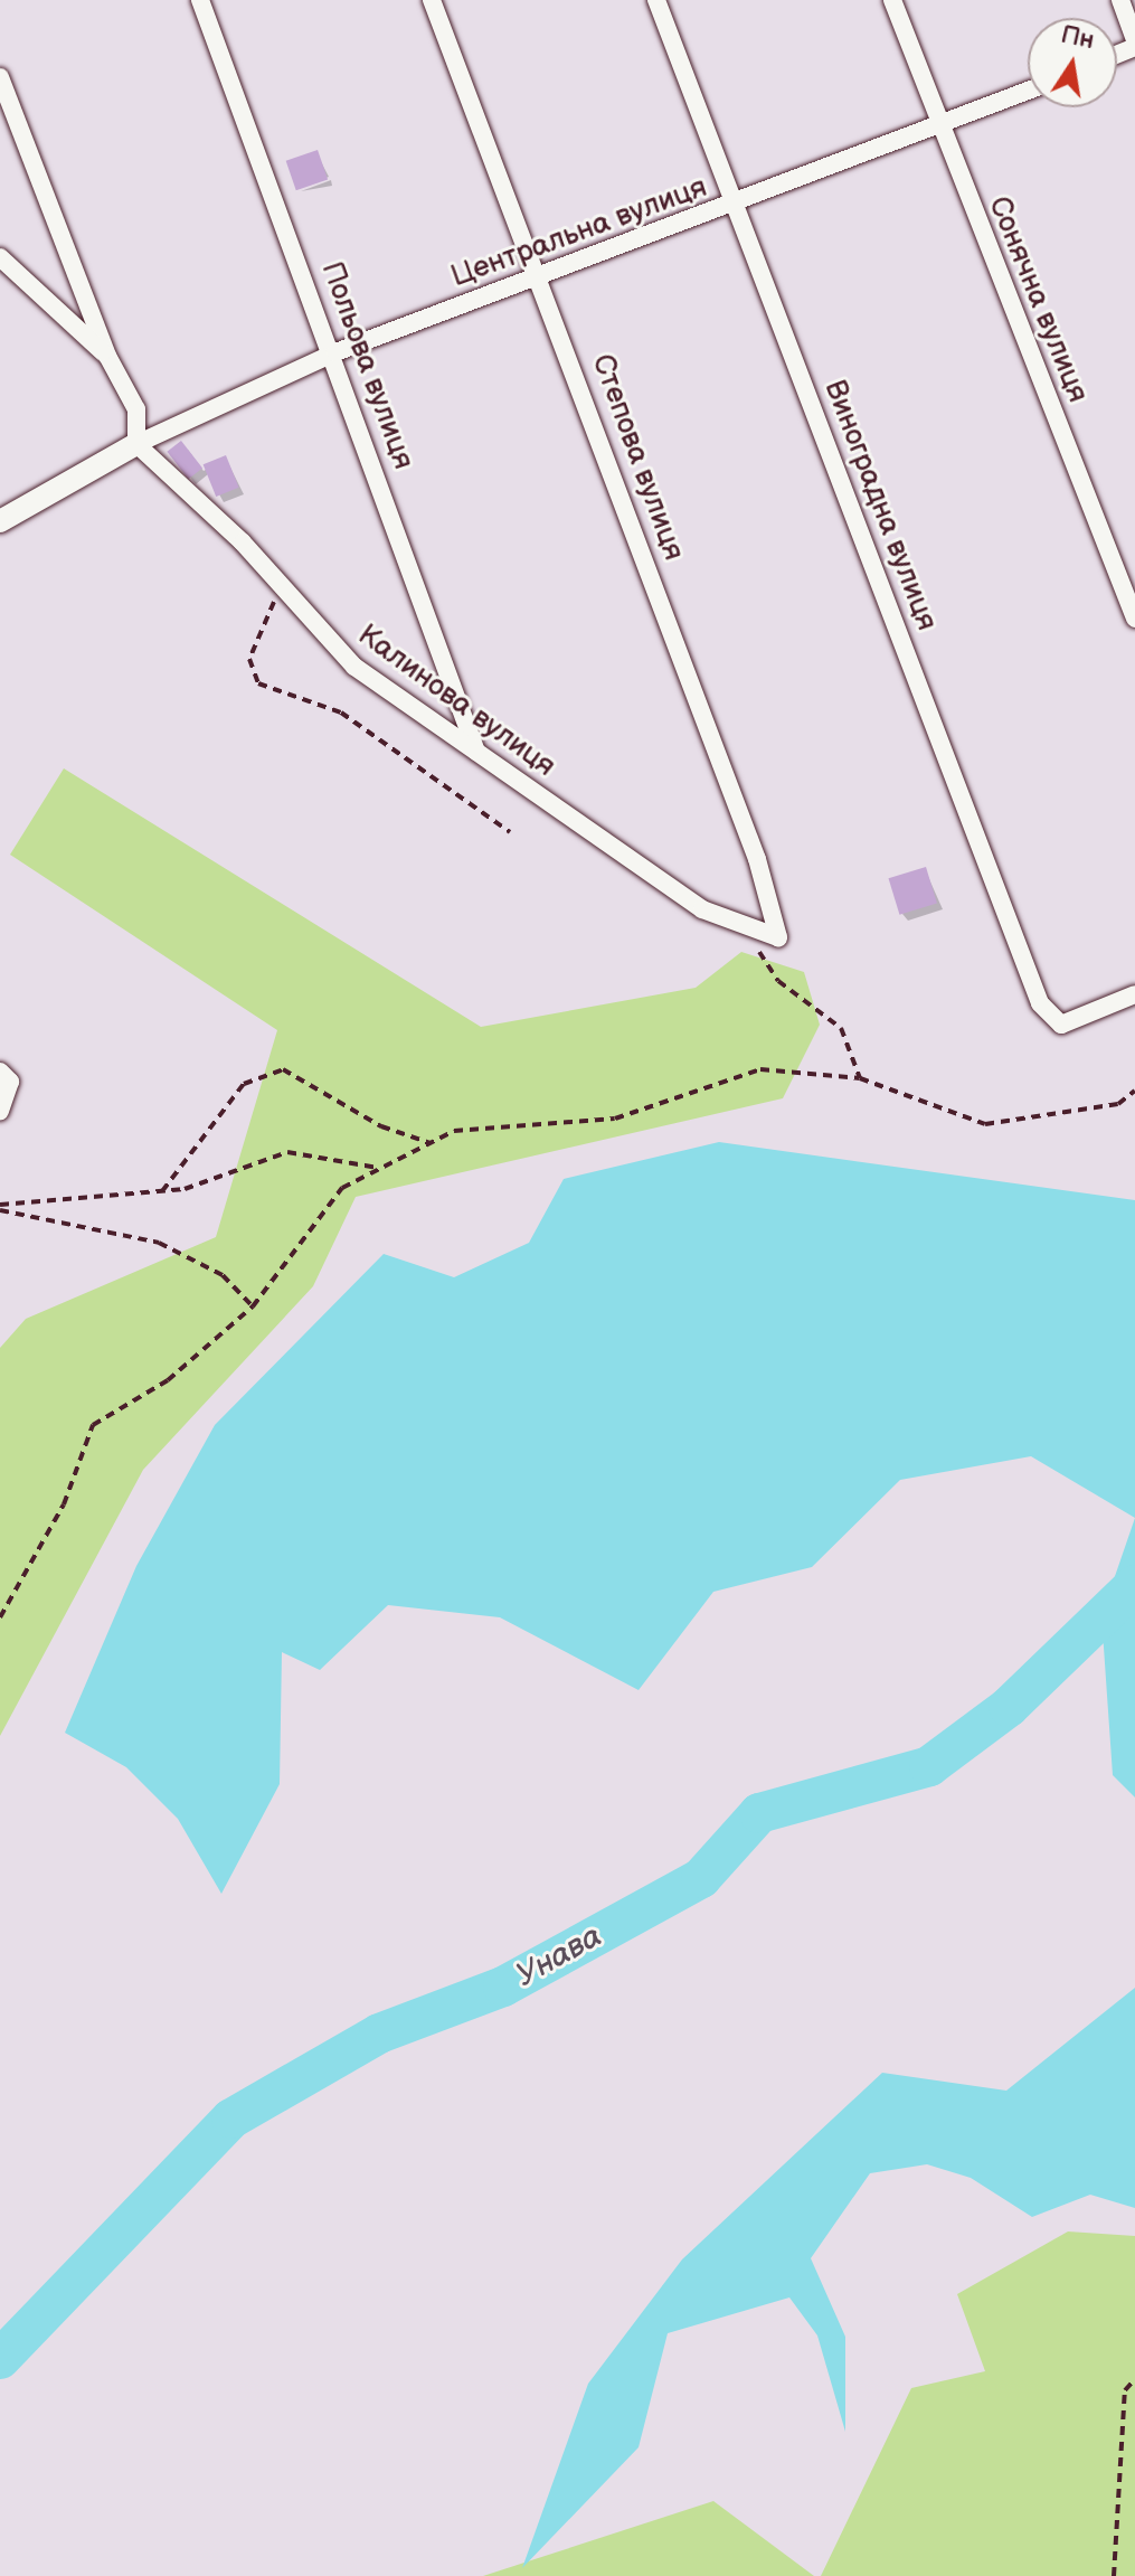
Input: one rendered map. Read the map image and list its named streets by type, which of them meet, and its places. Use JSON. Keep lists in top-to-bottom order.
{
  "streets": {
    "street": [
      "Центральна вулиця",
      "Сонячна вулиця",
      "Польова вулиця",
      "Степова вулиця",
      "Виноградна вулиця",
      "Калинова вулиця"
    ]
  },
  "crossings": [
    ["Центральна вулиця", "Сонячна вулиця"],
    ["Центральна вулиця", "Польова вулиця"],
    ["Центральна вулиця", "Степова вулиця"],
    ["Центральна вулиця", "Виноградна вулиця"],
    ["Центральна вулиця", "Калинова вулиця"],
    ["Польова вулиця", "Калинова вулиця"],
    ["Степова вулиця", "Калинова вулиця"]
  ],
  "water": ["Унава"],
  "north": "top"
}
